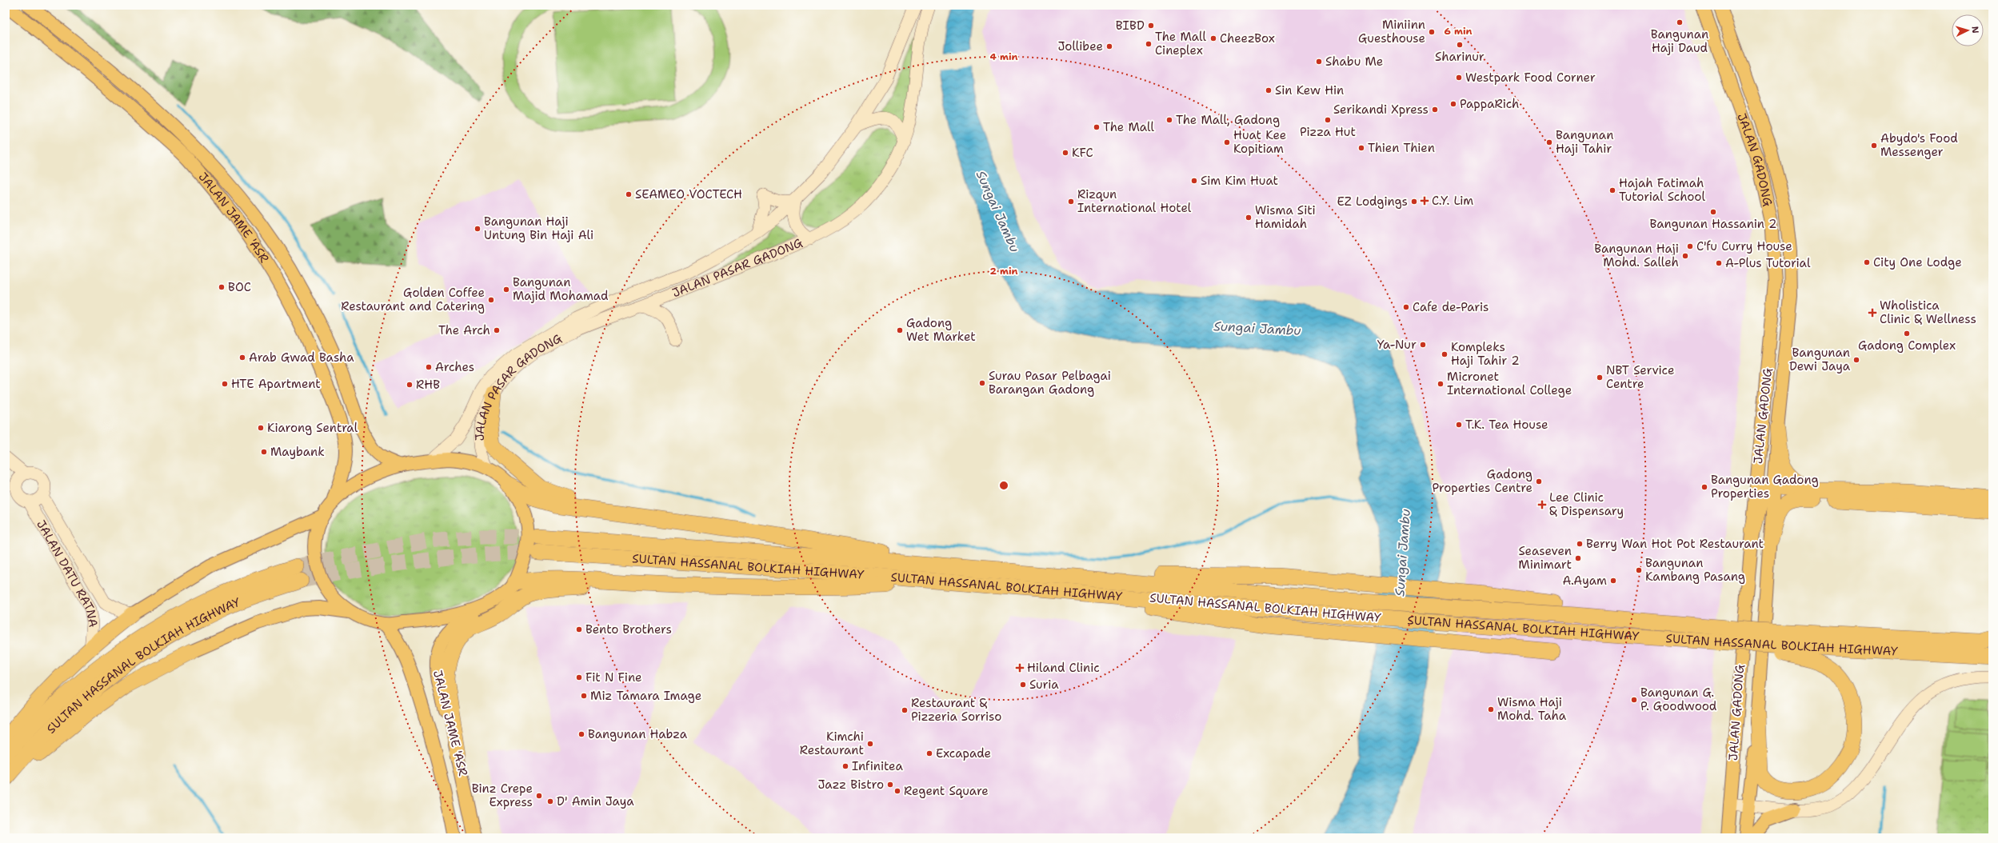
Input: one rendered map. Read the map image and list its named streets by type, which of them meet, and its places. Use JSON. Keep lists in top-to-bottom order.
{
  "streets": {
    "highway": ["SULTAN HASSANAL BOLKIAH HIGHWAY"],
    "main road": ["JALAN GADONG", "JALAN JAME 'ASR"],
    "street": ["JALAN PASAR GADONG", "JALAN DATU RATNA"]
  },
  "water": ["Sungai Jambu"],
  "places": {
    "other": [
      "Bangunan Haji Daud",
      "BIBD",
      "Miniinn Guesthouse",
      "CheezBox",
      "The Mall Cineplex",
      "Sharinur",
      "Jollibee",
      "Shabu Me",
      "Westpark Food Corner",
      "Sin Kew Hin",
      "PappaRich",
      "Serikandi Xpress",
      "The Mall, Gadong",
      "Pizza Hut",
      "The Mall",
      "Huat Kee Kopitiam",
      "Bangunan Haji Tahir",
      "Abydo's Food Messenger",
      "Thien Thien",
      "KFC",
      "Sim Kim Huat",
      "Hajah Fatimah Tutorial School",
      "SEAMEO VOCTECH",
      "Rizqun International Hotel",
      "EZ Lodgings",
      "Bangunan Hassanin 2",
      "Wisma Siti Hamidah",
      "Bangunan Haji Untung Bin Haji Ali",
      "C'fu Curry House",
      "Bangunan Haji Mohd. Salleh",
      "City One Lodge",
      "A-Plus Tutorial",
      "BOC",
      "Bangunan Majid Mohamad",
      "Golden Coffee Restaurant and Catering",
      "Cafe de-Paris",
      "The Arch",
      "Gadong Wet Market",
      "Gadong Complex",
      "Ya-Nur",
      "Kompleks Haji Tahir 2",
      "Arab Gwad Basha",
      "Bangunan Dewi Jaya",
      "Arches",
      "NBT Service Centre",
      "Surau Pasar Pelbagai Barangan Gadong",
      "HTE Apartment",
      "Micronet International College",
      "RHB",
      "T.K. Tea House",
      "Kiarong Sentral",
      "Maybank",
      "Gadong Properties Centre",
      "Bangunan Gadong Properties",
      "Berry Wan Hot Pot Restaurant",
      "Seaseven Minimart",
      "Bangunan Kambang Pasang",
      "A.Ayam",
      "Bento Brothers",
      "Fit N Fine",
      "Suria",
      "Miz Tamara Image",
      "Bangunan G. P. Goodwood",
      "Wisma Haji Mohd. Taha",
      "Restaurant & Pizzeria Sorriso",
      "Bangunan Habza",
      "Kimchi Restaurant",
      "Excapade",
      "Infinitea",
      "Jazz Bistro",
      "Regent Square",
      "Binz Crepe Express",
      "D' Amin Jaya"
    ],
    "health": [
      "C.Y. Lim",
      "Wholistica Clinic & Wellness",
      "Lee Clinic & Dispensary",
      "Hiland Clinic"
    ]
  },
  "north": "right",
  "rings": ["6 min", "4 min", "2 min"]
}
